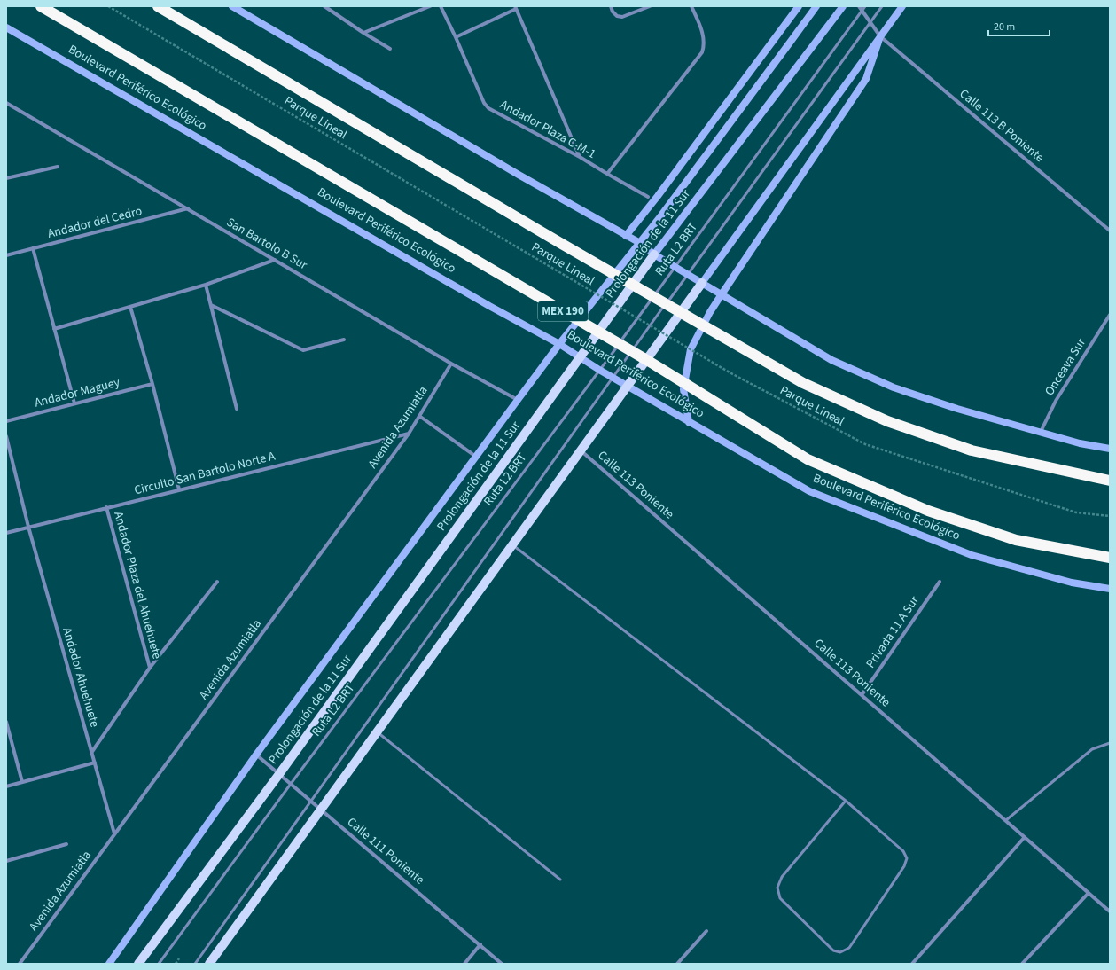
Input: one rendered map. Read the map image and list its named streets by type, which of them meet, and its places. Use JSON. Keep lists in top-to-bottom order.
{
  "streets": {
    "highway": ["Boulevard Periférico Ecológico", "MEX 190"],
    "main road": ["Prolongación de la 11 Sur"],
    "street": [
      "Calle 113 B Poniente",
      "Andador Plaza C-M-1",
      "Andador del Cedro",
      "San Bartolo B Sur",
      "Onceava Sur",
      "Andador Maguey",
      "Avenida Azumiatla",
      "Circuito San Bartolo Norte A",
      "Calle 113 Poniente",
      "Andador Plaza del Ahuehuete",
      "Privada 11 A Sur",
      "Andador Ahuehuete",
      "Calle 111 Poniente"
    ],
    "lane": ["Ruta L2 BRT"],
    "path": ["Parque Lineal"]
  },
  "crossings": [
    ["Boulevard Periférico Ecológico", "Prolongación de la 11 Sur"],
    ["Boulevard Periférico Ecológico", "Ruta L2 BRT"],
    ["Calle 113 B Poniente", "Ruta L2 BRT"],
    ["Andador del Cedro", "San Bartolo B Sur"],
    ["San Bartolo B Sur", "Avenida Azumiatla"],
    ["Prolongación de la 11 Sur", "Calle 111 Poniente"],
    ["Ruta L2 BRT", "Calle 111 Poniente"],
    ["Avenida Azumiatla", "Circuito San Bartolo Norte A"],
    ["Avenida Azumiatla", "Andador Ahuehuete"],
    ["Circuito San Bartolo Norte A", "Andador Plaza del Ahuehuete"],
    ["Circuito San Bartolo Norte A", "Andador Ahuehuete"],
    ["Calle 113 Poniente", "Privada 11 A Sur"],
    ["Andador Plaza del Ahuehuete", "Andador Ahuehuete"]
  ],
  "scale_bar": "20 m"
}
